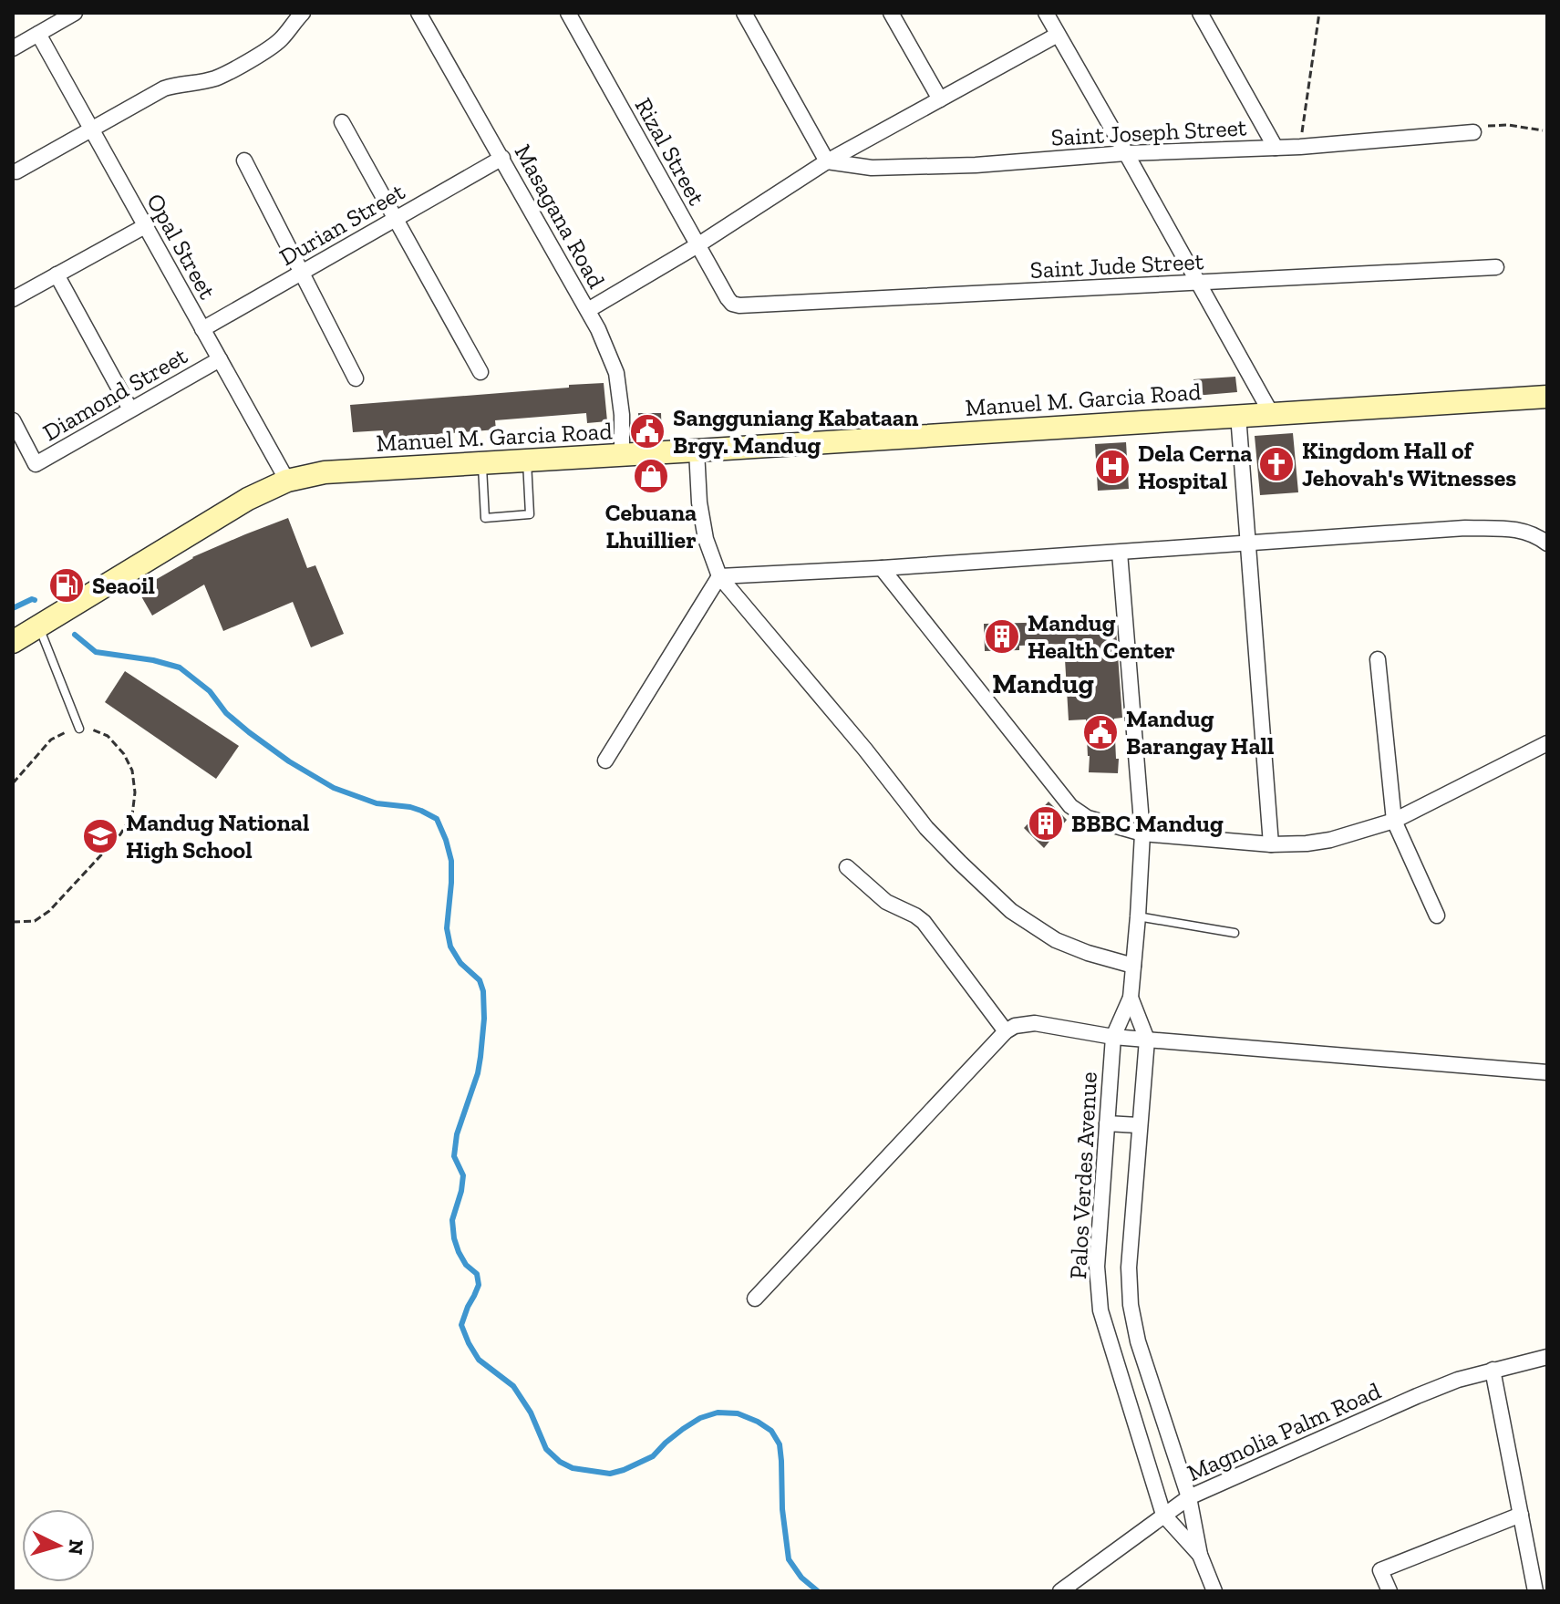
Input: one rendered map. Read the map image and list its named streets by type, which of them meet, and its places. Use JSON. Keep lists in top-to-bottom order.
{
  "streets": {
    "main road": ["Manuel M. Garcia Road"],
    "street": [
      "Saint Joseph Street",
      "Rizal Street",
      "Masagana Road",
      "Durian Street",
      "Opal Street",
      "Saint Jude Street",
      "Diamond Street",
      "Palos Verdes Avenue",
      "Magnolia Palm Road"
    ]
  },
  "crossings": [
    ["Rizal Street", "Saint Jude Street"],
    ["Masagana Road", "Durian Street"],
    ["Masagana Road", "Manuel M. Garcia Road"],
    ["Durian Street", "Opal Street"],
    ["Opal Street", "Diamond Street"],
    ["Opal Street", "Manuel M. Garcia Road"],
    ["Palos Verdes Avenue", "Magnolia Palm Road"]
  ],
  "districts": ["Mandug"],
  "places": {
    "public building": ["Sangguniang Kabataan Brgy. Mandug", "Mandug Barangay Hall"],
    "church": ["Kingdom Hall of Jehovah's Witnesses"],
    "hospital": ["Dela Cerna Hospital"],
    "shop": ["Cebuana Lhuillier"],
    "fuel station": ["Seaoil"],
    "building": ["Mandug Health Center", "BBBC Mandug"],
    "school or university": ["Mandug National High School"]
  },
  "north": "right"
}
